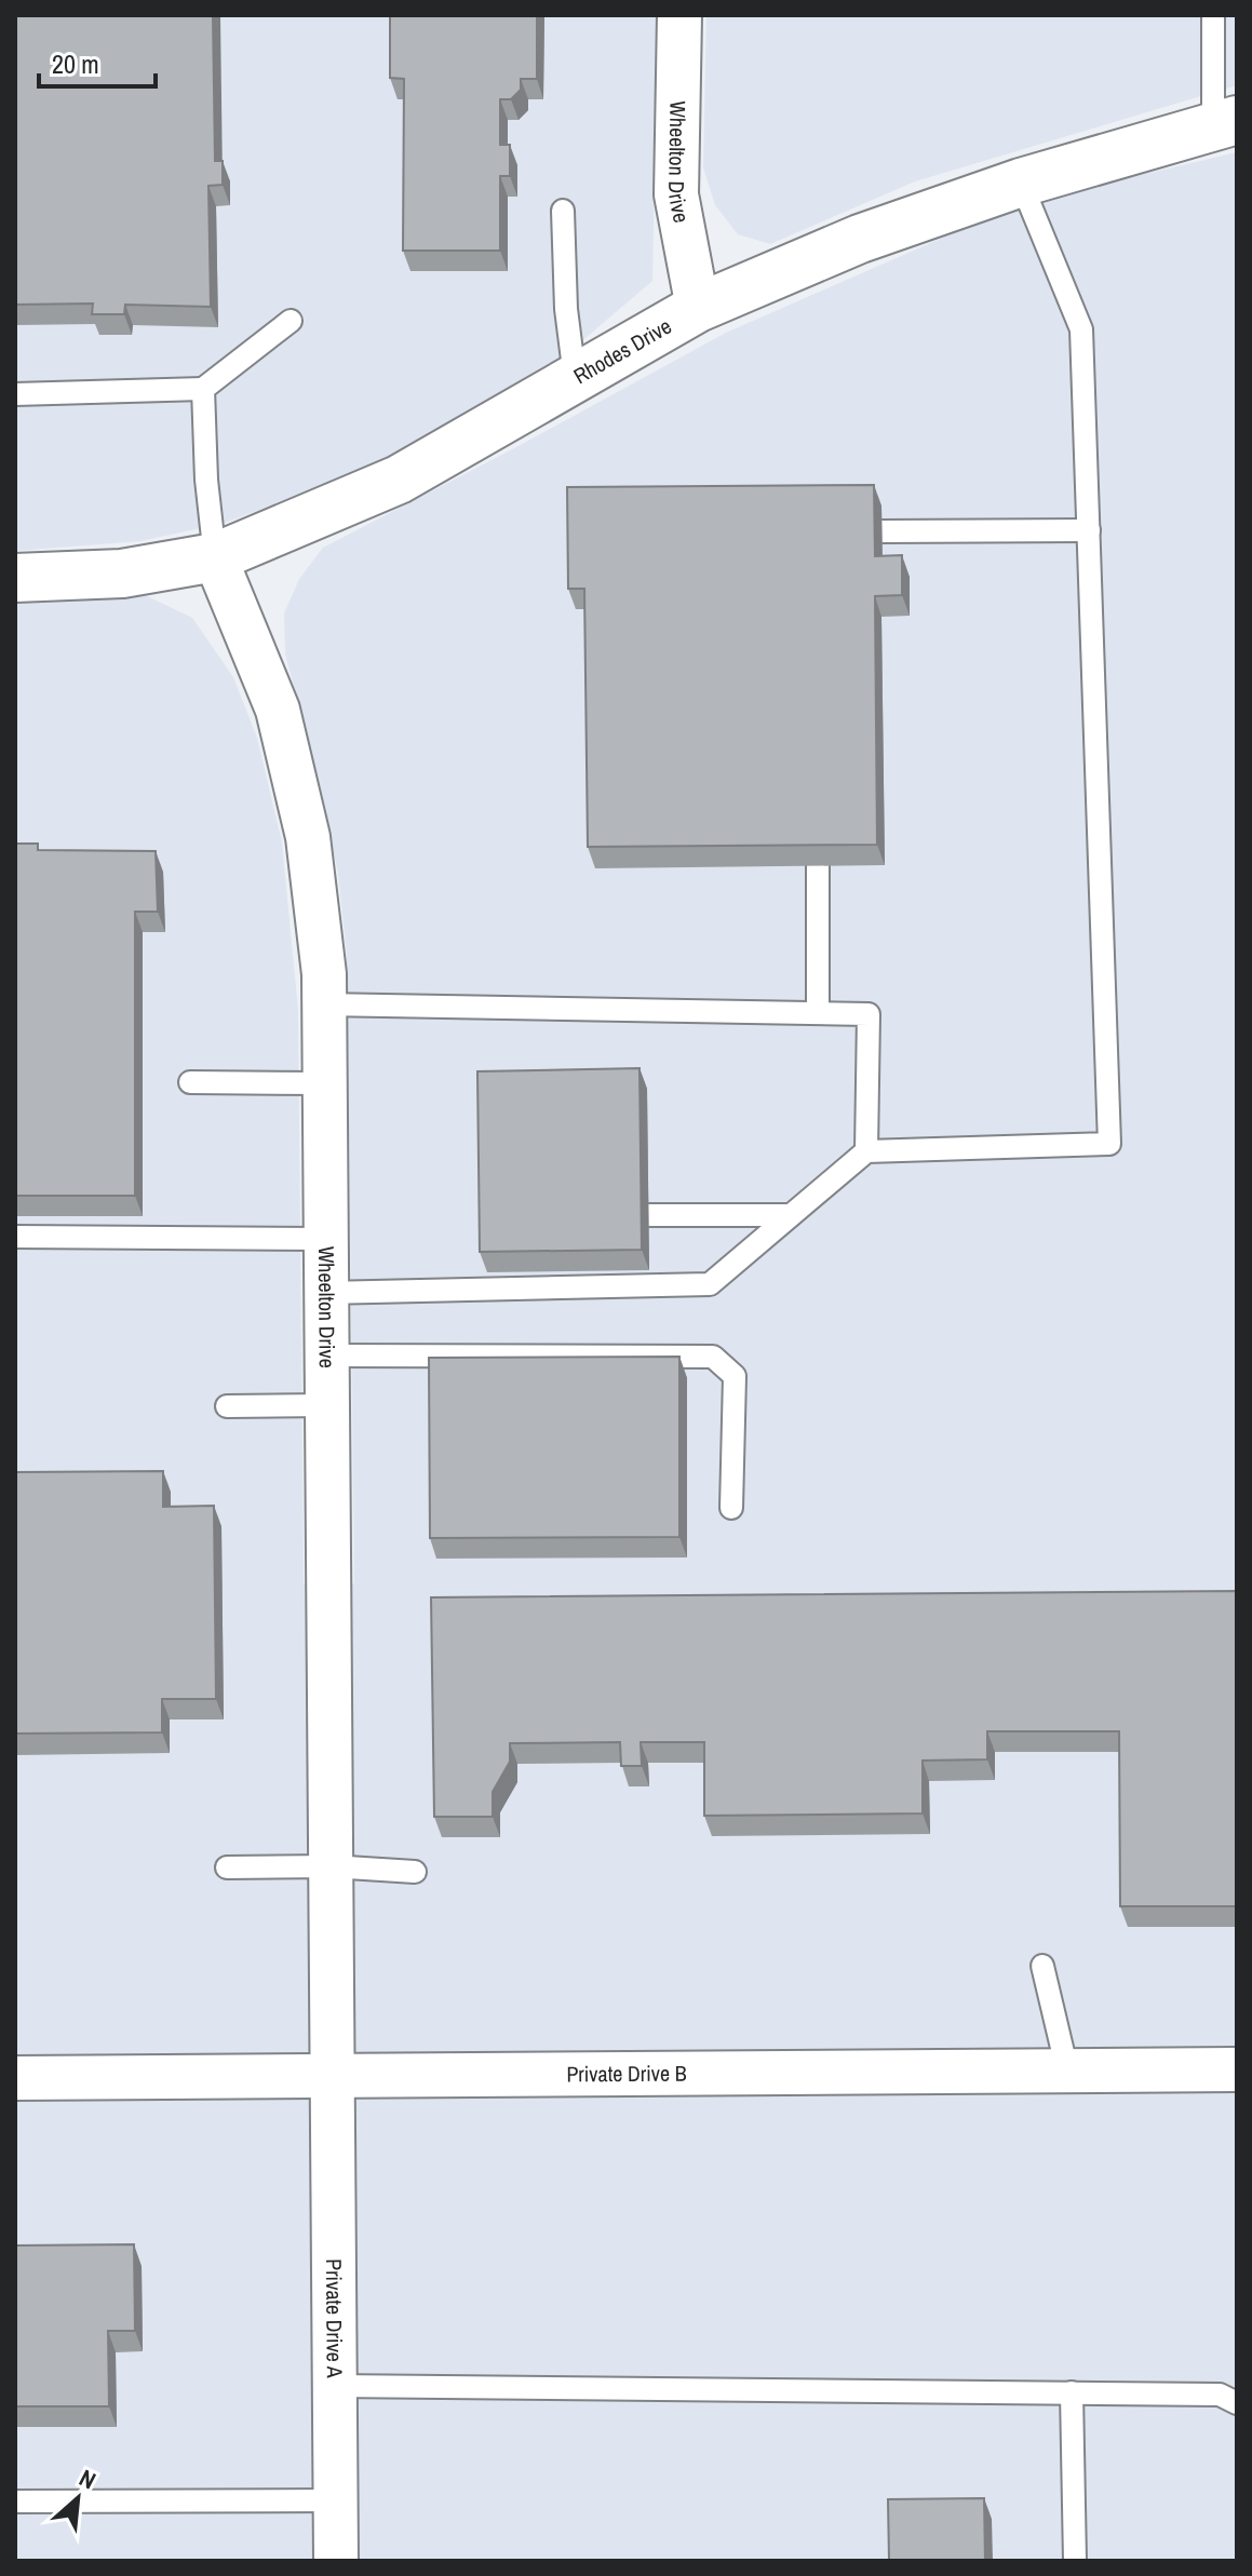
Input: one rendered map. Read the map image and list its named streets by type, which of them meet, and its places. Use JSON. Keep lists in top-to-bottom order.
{
  "streets": {
    "street": [
      "Wheelton Drive",
      "Rhodes Drive",
      "Private Drive B",
      "Private Drive A"
    ]
  },
  "crossings": [
    ["Wheelton Drive", "Rhodes Drive"],
    ["Wheelton Drive", "Private Drive B"],
    ["Wheelton Drive", "Private Drive A"],
    ["Private Drive B", "Private Drive A"]
  ],
  "scale_bar": "20 m",
  "north": "top right"
}
